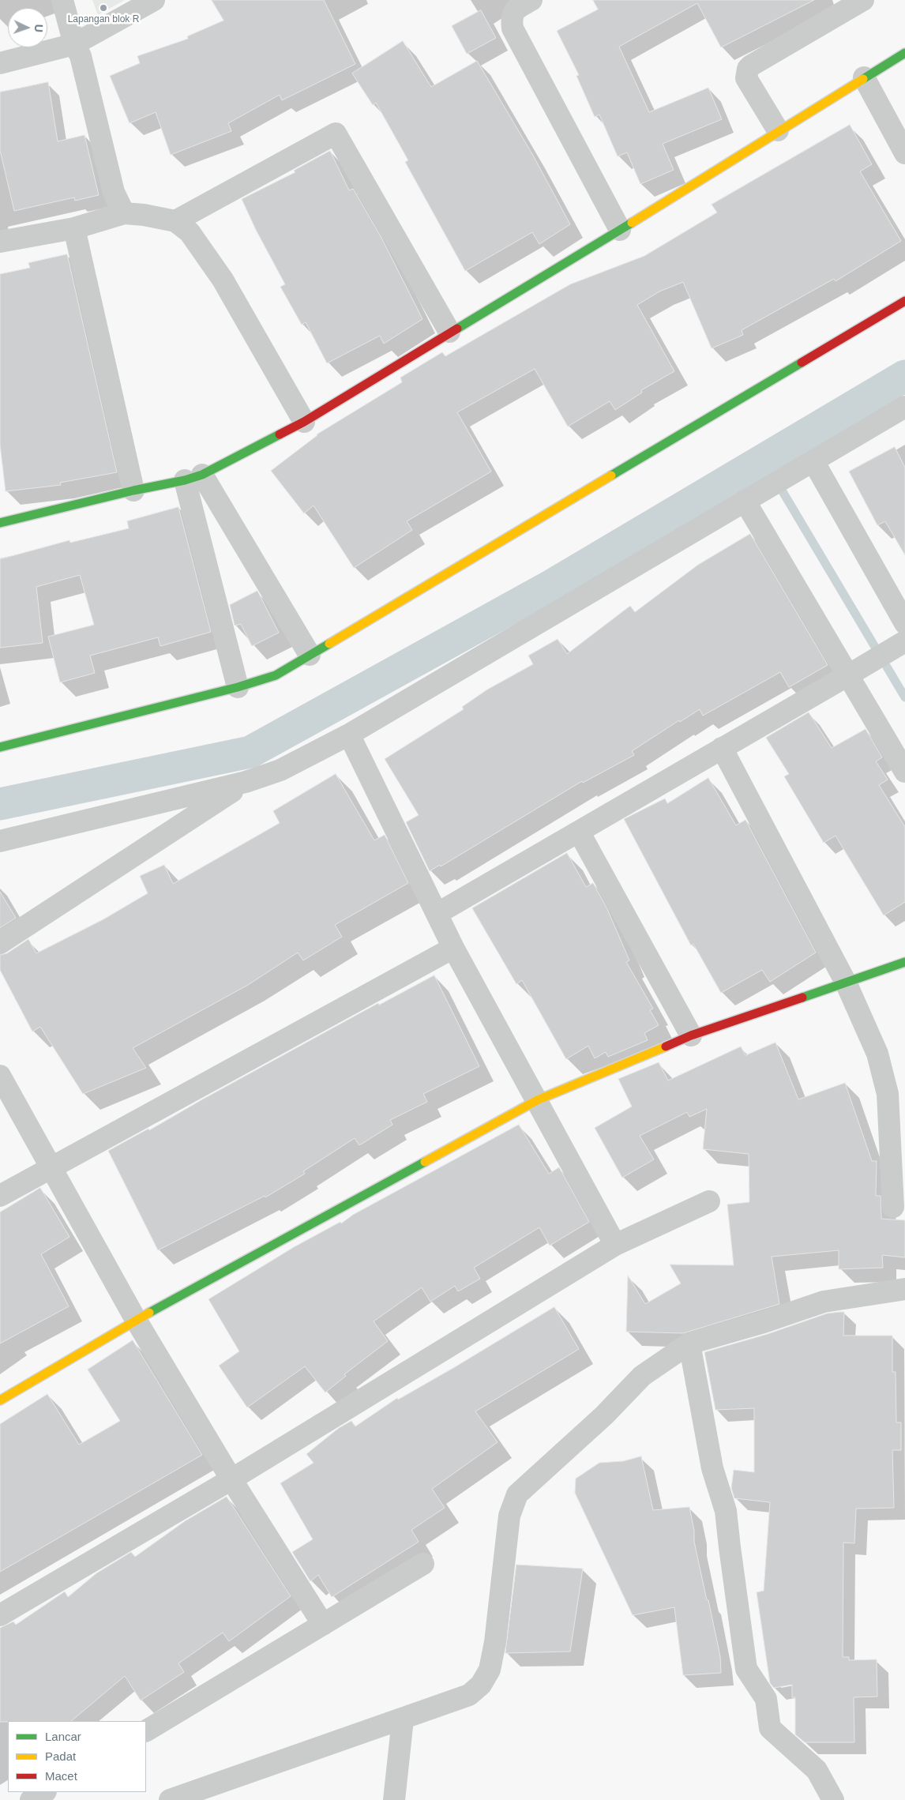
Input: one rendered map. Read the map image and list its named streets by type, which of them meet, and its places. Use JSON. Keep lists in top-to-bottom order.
{
  "places": ["Lapangan blok R"],
  "legend": ["Lancar", "Padat", "Macet"],
  "north": "right"
}
